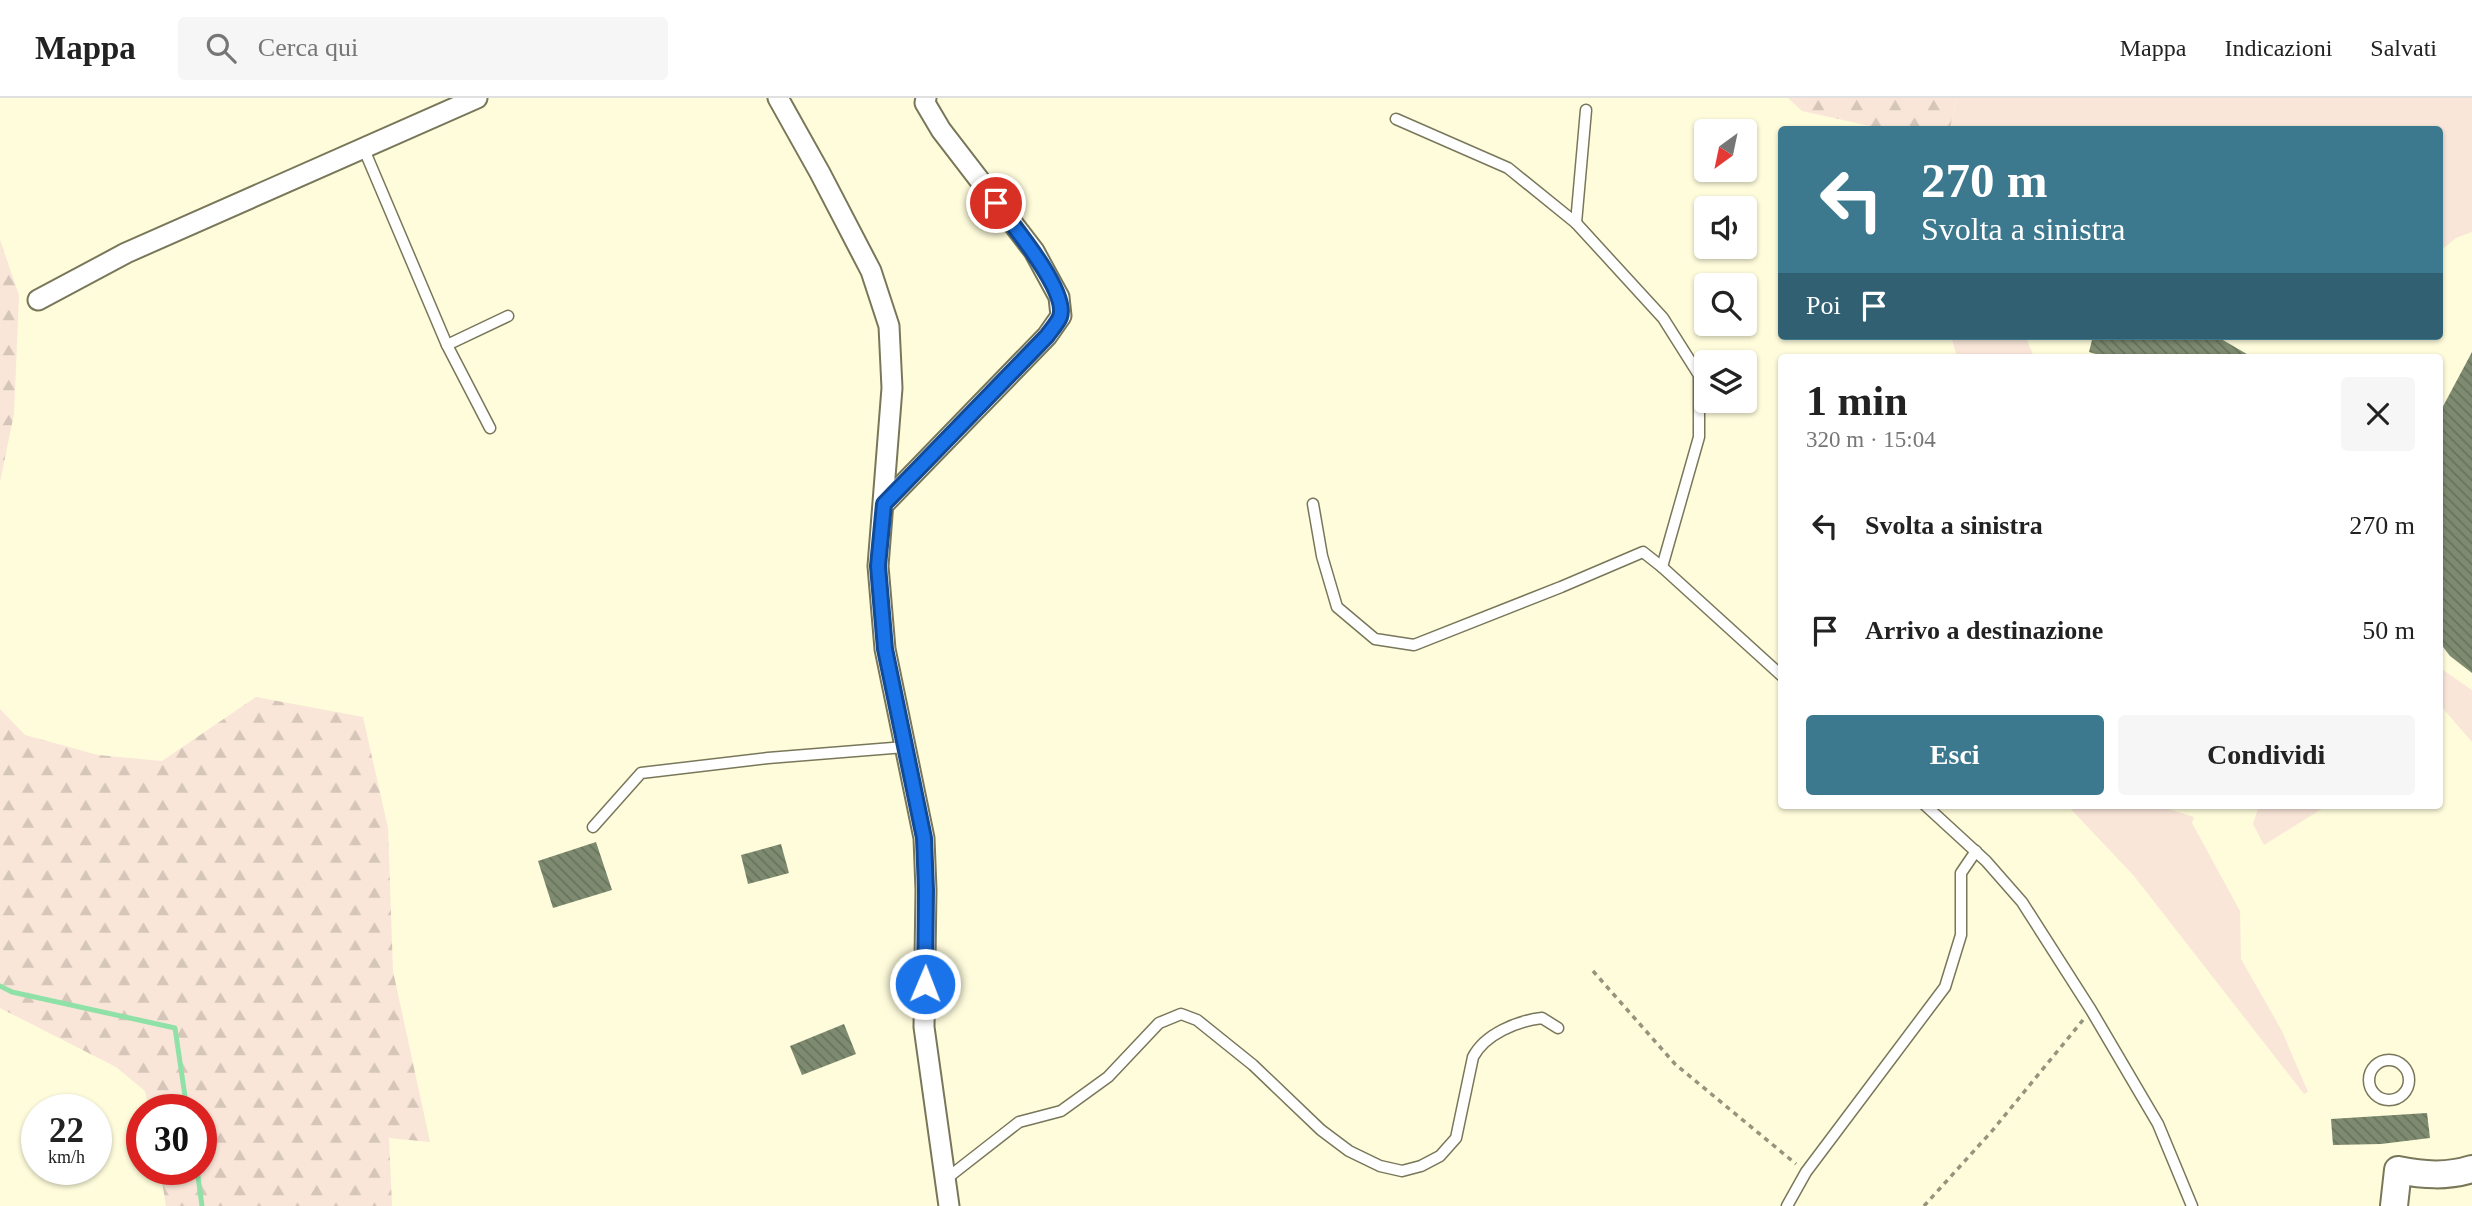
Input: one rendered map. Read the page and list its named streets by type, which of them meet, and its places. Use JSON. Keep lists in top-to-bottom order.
{
  "north": "bottom left",
  "page": {
    "header": "Mappa",
    "search": "Cerca qui",
    "nav": ["Mappa", "Indicazioni", "Salvati"],
    "turn": ["270 m", "Svolta a sinistra"],
    "then": "Poi",
    "heading": ["1 min", "320 m · 15:04"],
    "list": [
      {
        "name": "Svolta a sinistra",
        "value": "270 m"
      },
      {
        "name": "Arrivo a destinazione",
        "value": "50 m"
      }
    ],
    "buttons": ["Esci", "Condividi"],
    "speed": "22 km/h",
    "limit": "30"
  }
}
